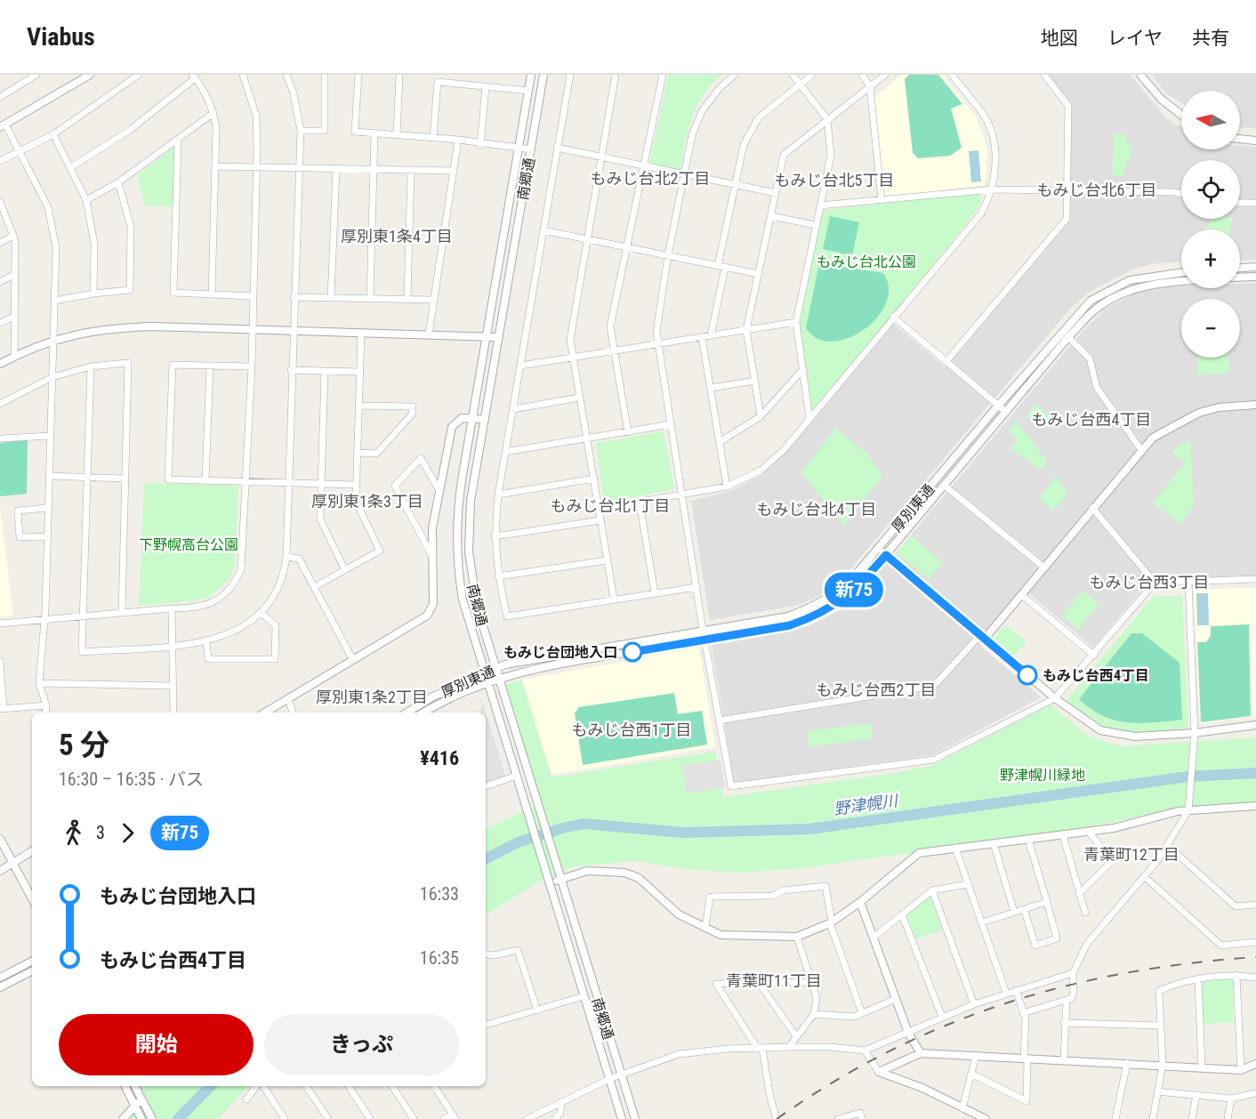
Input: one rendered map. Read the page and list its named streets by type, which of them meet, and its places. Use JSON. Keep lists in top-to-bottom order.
{
  "streets": {
    "street": ["南郷通", "厚別東通"]
  },
  "crossings": [
    ["南郷通", "厚別東通"]
  ],
  "districts": [
    "もみじ台北2丁目",
    "もみじ台北5丁目",
    "もみじ台北6丁目",
    "厚別東1条4丁目",
    "もみじ台西4丁目",
    "厚別東1条3丁目",
    "もみじ台北1丁目",
    "もみじ台北4丁目",
    "もみじ台西3丁目",
    "もみじ台西2丁目",
    "厚別東1条2丁目",
    "もみじ台西1丁目",
    "青葉町12丁目",
    "青葉町11丁目"
  ],
  "water": ["野津幌川"],
  "parks": ["もみじ台北公園", "下野幌高台公園", "野津幌川緑地"],
  "places": ["もみじ台団地入口", "もみじ台西4丁目"],
  "lines": ["bus line 新75"],
  "north": "left",
  "page": {
    "header": "Viabus",
    "nav": ["地図", "レイヤ", "共有"],
    "on_map": "新75",
    "map_buttons": ["+", "−"],
    "heading": ["5 分", "16:30 – 16:35 · バス", "¥416"],
    "legs": ["3", "新75"],
    "list": [
      {
        "name": "もみじ台団地入口",
        "value": "16:33"
      },
      {
        "name": "もみじ台西4丁目",
        "value": "16:35"
      }
    ],
    "buttons": ["開始", "きっぷ"]
  }
}
